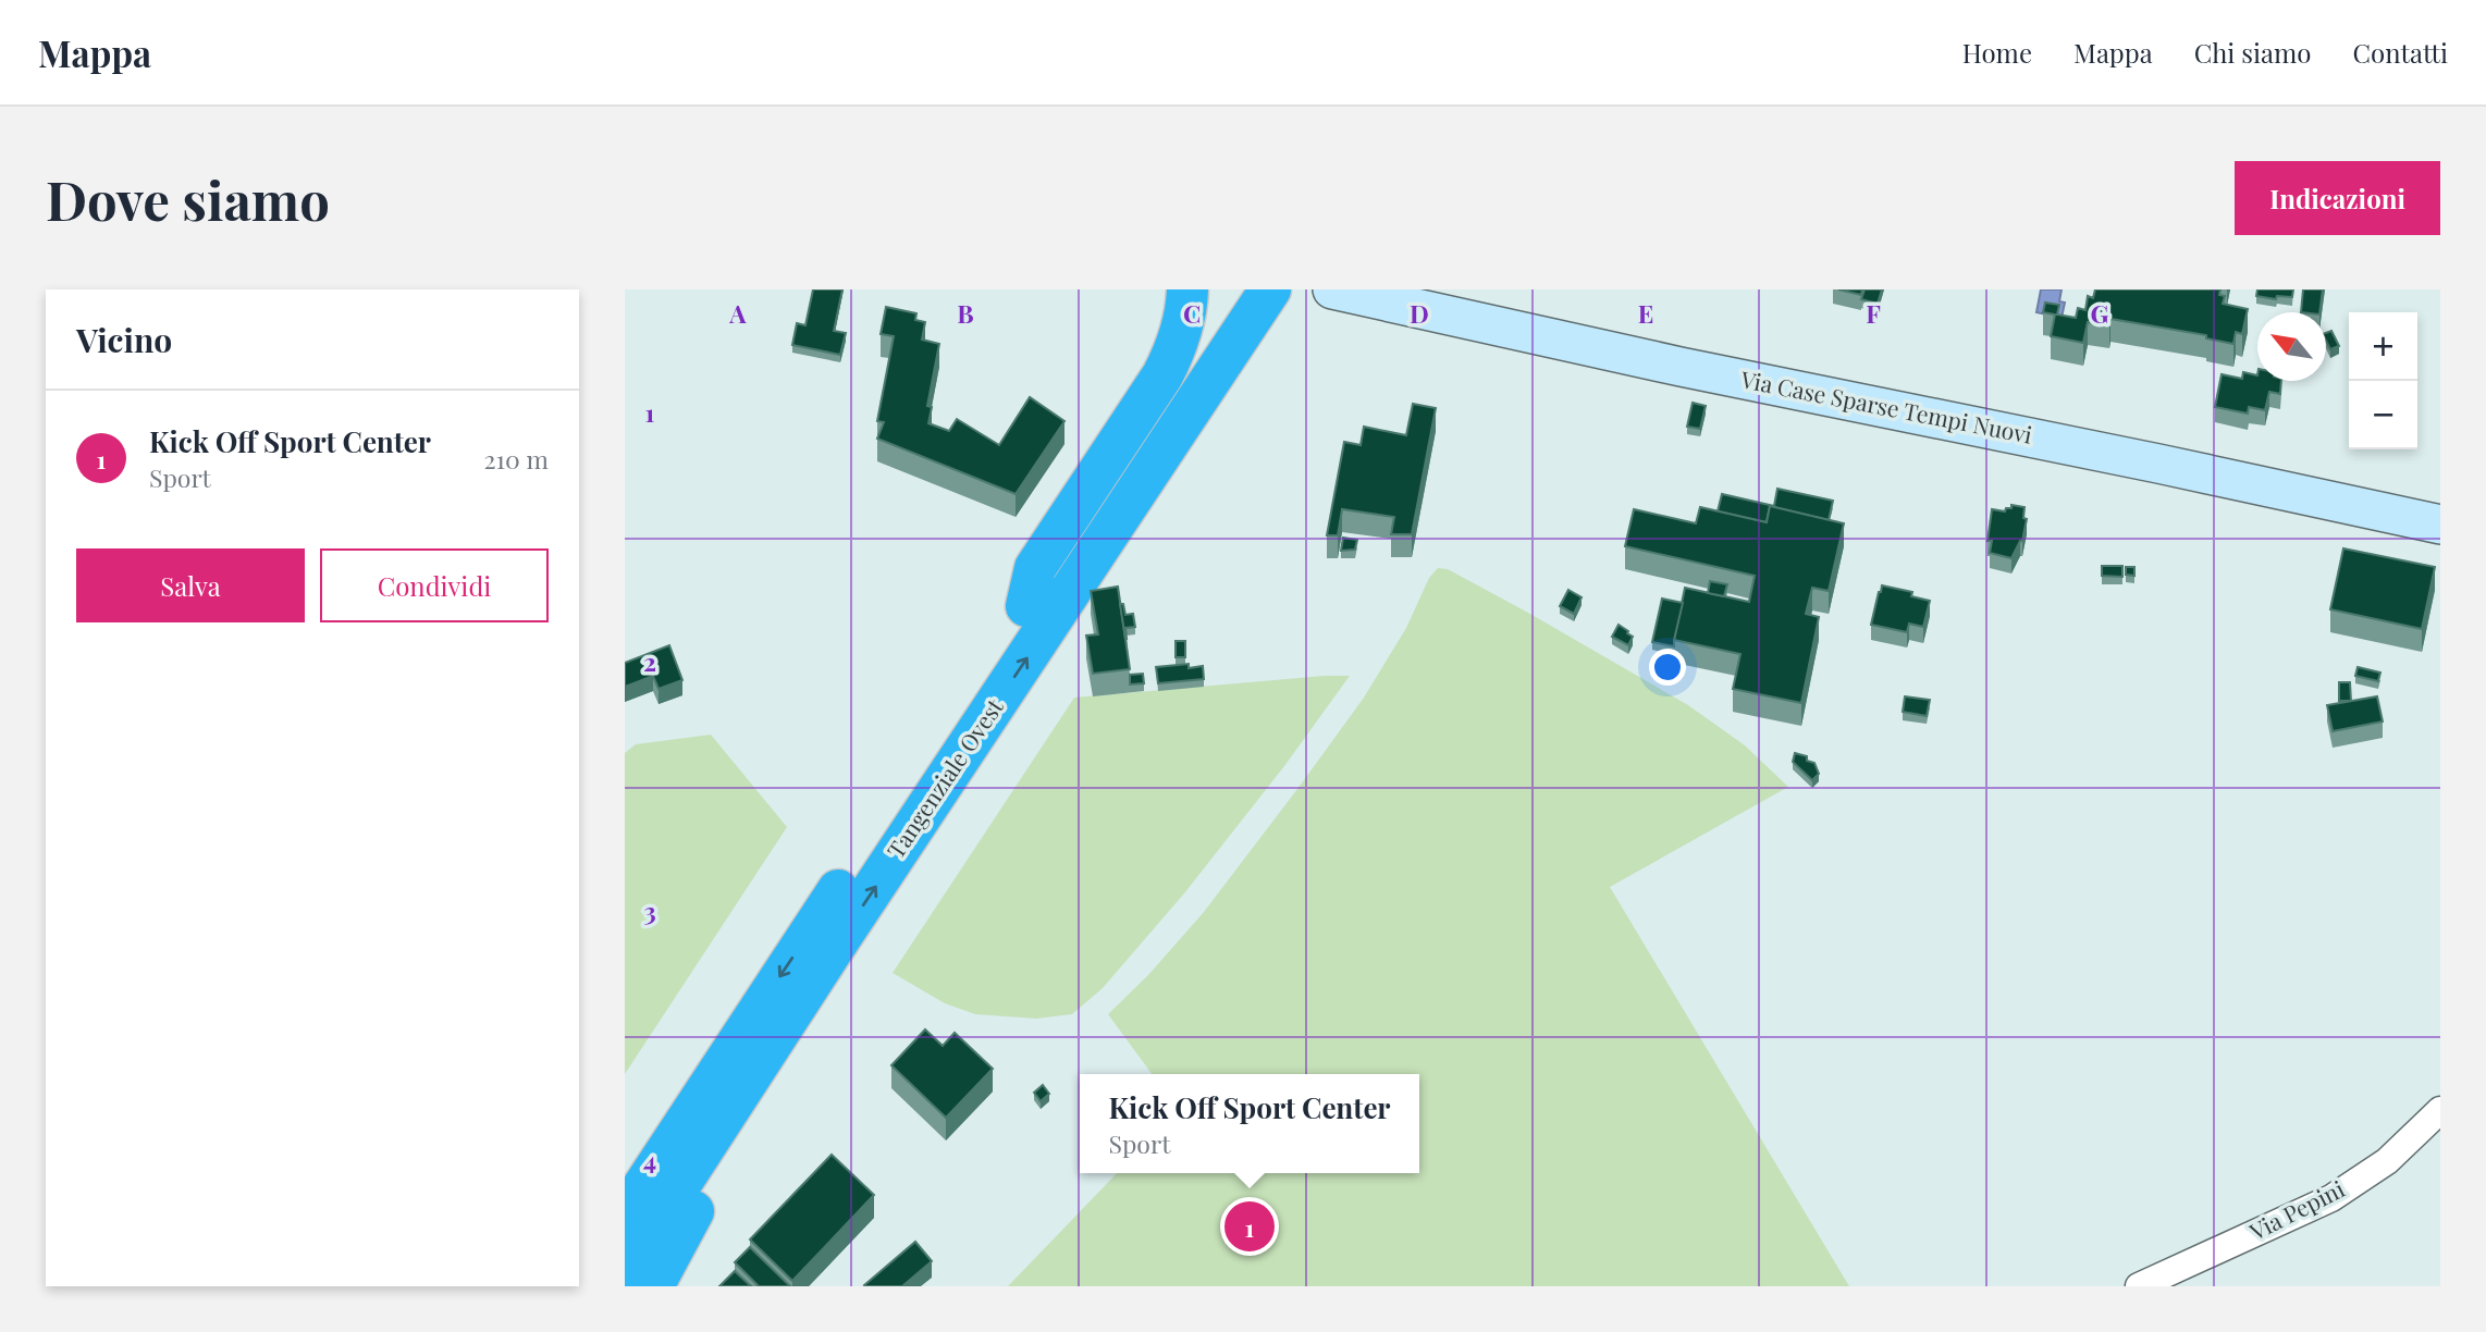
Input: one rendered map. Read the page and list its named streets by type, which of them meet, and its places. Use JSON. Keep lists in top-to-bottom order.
{
  "streets": {
    "highway": ["Tangenziale Ovest"],
    "street": ["Via Case Sparse Tempi Nuovi", "Via Pepini"]
  },
  "north": "top left",
  "page": {
    "header": "Mappa",
    "nav": [
      "Home",
      "Mappa",
      "Chi siamo",
      "Contatti"
    ],
    "buttons": [
      "Indicazioni",
      ["Salva", "Condividi"]
    ],
    "title": "Dove siamo",
    "heading": "Vicino",
    "map_buttons": ["+", "−"],
    "list": [
      {
        "mark": "1",
        "name": "Kick Off Sport Center",
        "note": "Sport",
        "value": "210 m"
      }
    ],
    "popup": ["Kick Off Sport Center", "Sport"],
    "pins": "1"
  },
  "grid": {
    "columns": [
      "A",
      "B",
      "C",
      "D",
      "E",
      "F",
      "G"
    ],
    "rows": [
      "1",
      "2",
      "3",
      "4"
    ]
  }
}
